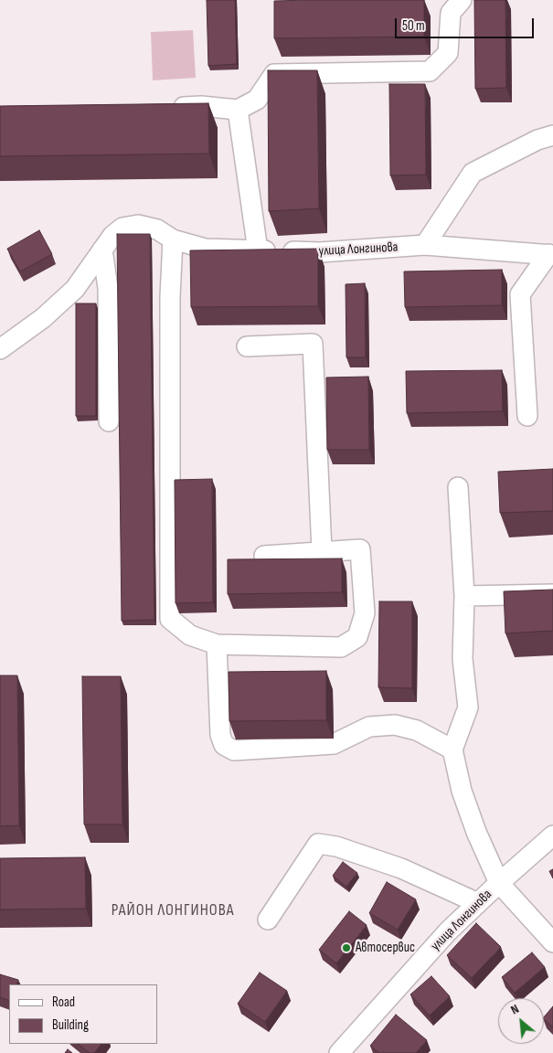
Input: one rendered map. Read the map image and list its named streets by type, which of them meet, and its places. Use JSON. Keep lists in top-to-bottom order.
{
  "streets": {
    "street": ["улица Лонгинова"]
  },
  "districts": ["РАЙОН ЛОНГИНОВА"],
  "places": ["Автосервис"],
  "legend": ["Road", "Building"],
  "scale_bar": "50 m",
  "north": "top left"
}
